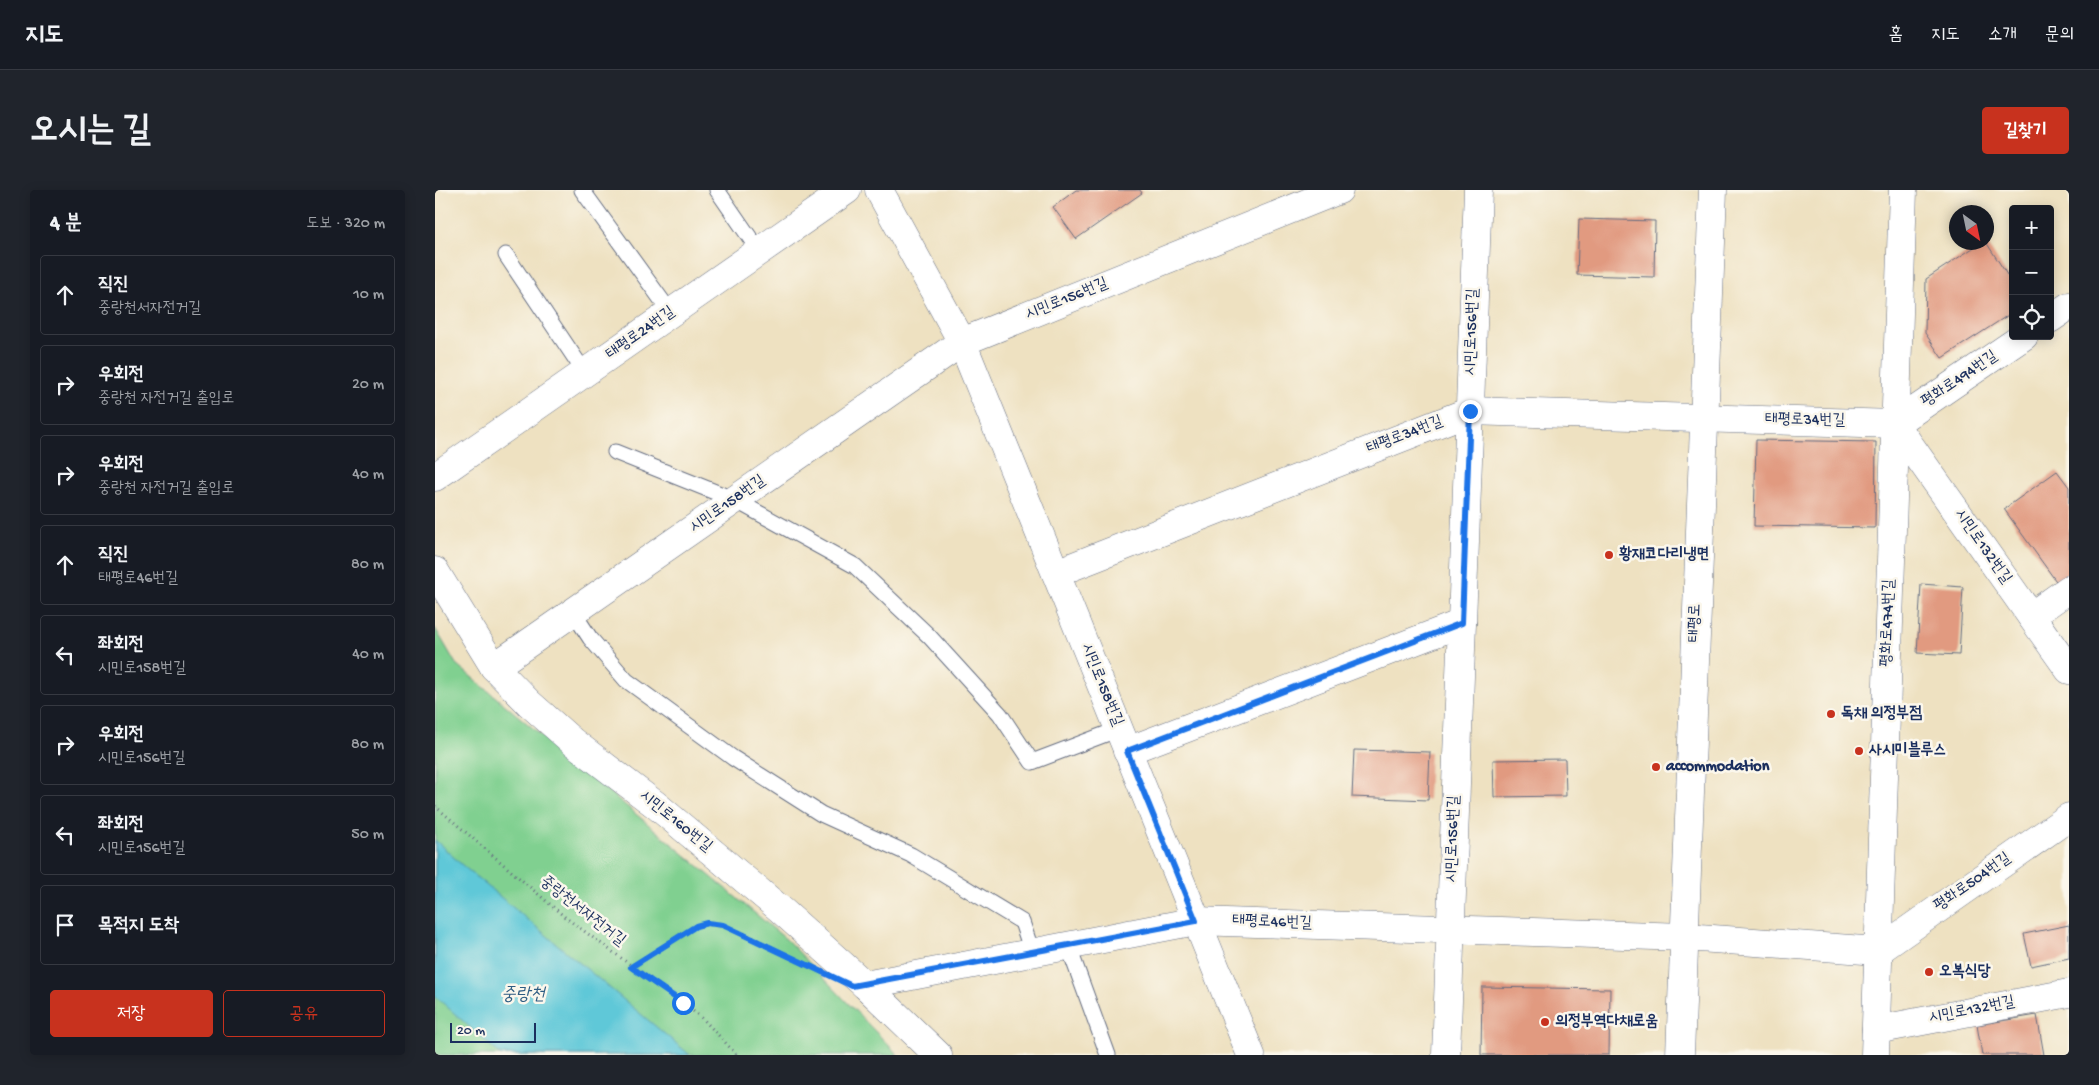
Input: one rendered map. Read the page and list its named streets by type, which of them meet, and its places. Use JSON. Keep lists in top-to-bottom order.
{
  "streets": {
    "street": [
      "시민로156번길",
      "태평로24번길",
      "평화로494번길",
      "태평로34번길",
      "시민로158번길",
      "시민로132번길",
      "태평로",
      "평화로474번길",
      "시민로160번길",
      "평화로504번길",
      "태평로46번길"
    ],
    "path": ["중랑천서자전거길"]
  },
  "crossings": [
    ["시민로156번길", "태평로34번길"],
    ["시민로156번길", "시민로158번길"],
    ["시민로156번길", "태평로46번길"],
    ["평화로494번길", "태평로34번길"],
    ["평화로494번길", "시민로132번길"],
    ["평화로494번길", "평화로474번길"],
    ["태평로34번길", "시민로158번길"],
    ["태평로34번길", "시민로132번길"],
    ["태평로34번길", "태평로"],
    ["태평로34번길", "평화로474번길"],
    ["시민로158번길", "시민로160번길"],
    ["시민로158번길", "태평로46번길"],
    ["시민로132번길", "평화로474번길"],
    ["태평로", "태평로46번길"],
    ["평화로474번길", "평화로504번길"],
    ["평화로474번길", "태평로46번길"],
    ["시민로160번길", "태평로46번길"],
    ["평화로504번길", "태평로46번길"]
  ],
  "water": ["중랑천"],
  "places": [
    "황재코다리냉면",
    "독채 의정부점",
    "사시미블루스",
    "accommodation",
    "오복식당",
    "의정부역다채로움"
  ],
  "scale_bar": "20 m",
  "north": "bottom right",
  "page": {
    "header": "지도",
    "nav": [
      "홈",
      "지도",
      "소개",
      "문의"
    ],
    "title": "오시는 길",
    "buttons": [
      "길찾기",
      ["저장", "공유"]
    ],
    "heading": ["4 분", "도보 · 320 m"],
    "map_buttons": ["+", "−"],
    "list": [
      ["직진", "중랑천서자전거길", "10 m"],
      ["우회전", "중랑천 자전거길 출입로", "20 m"],
      ["우회전", "중랑천 자전거길 출입로", "40 m"],
      ["직진", "태평로46번길", "80 m"],
      ["좌회전", "시민로158번길", "40 m"],
      ["우회전", "시민로156번길", "80 m"],
      ["좌회전", "시민로156번길", "50 m"],
      "목적지 도착"
    ],
    "scale": "20 m"
  }
}
